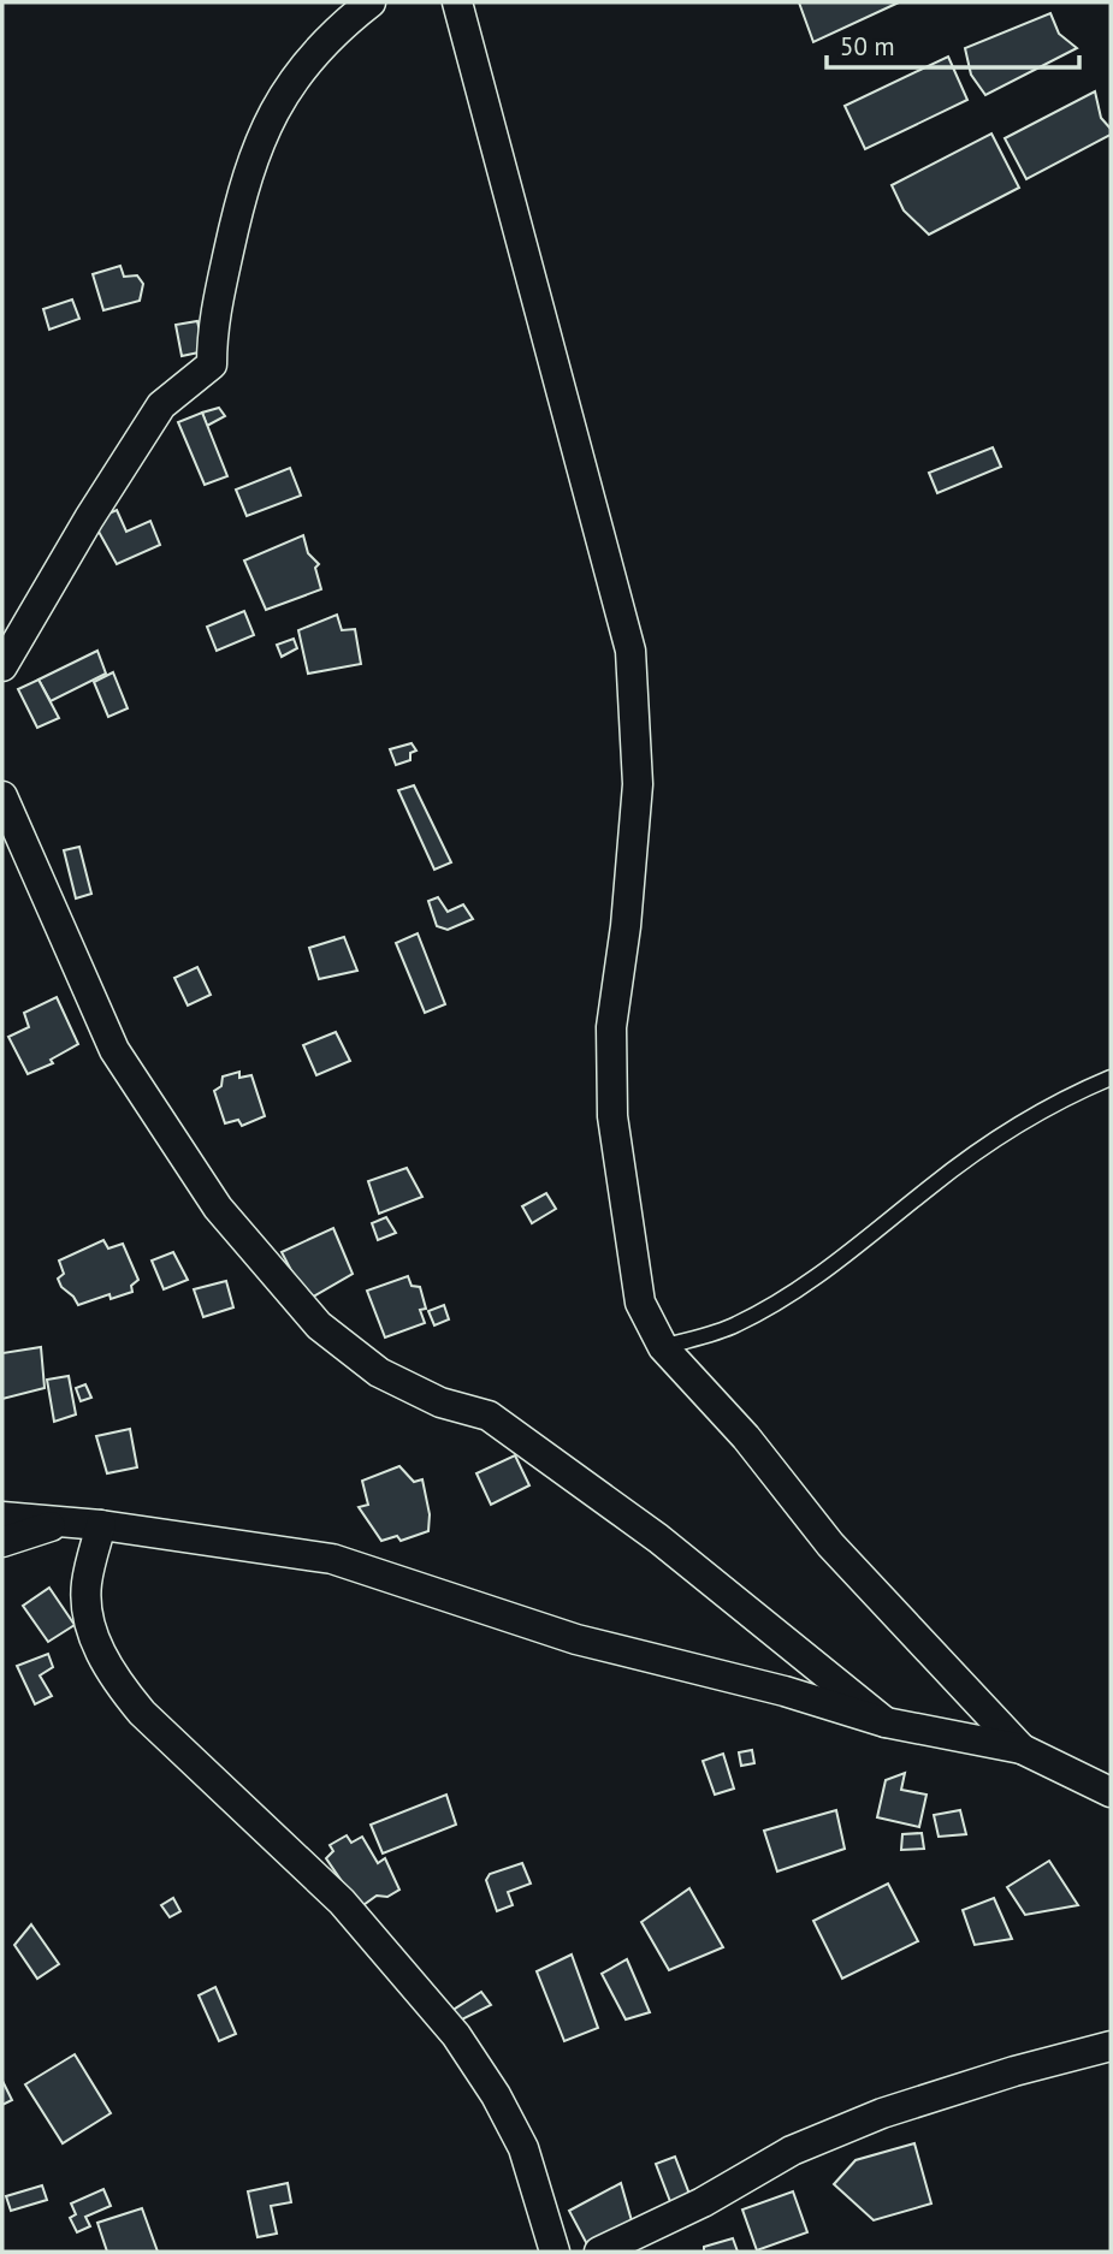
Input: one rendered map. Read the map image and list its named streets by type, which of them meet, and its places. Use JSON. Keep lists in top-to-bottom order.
{
  "scale_bar": "50 m"
}
